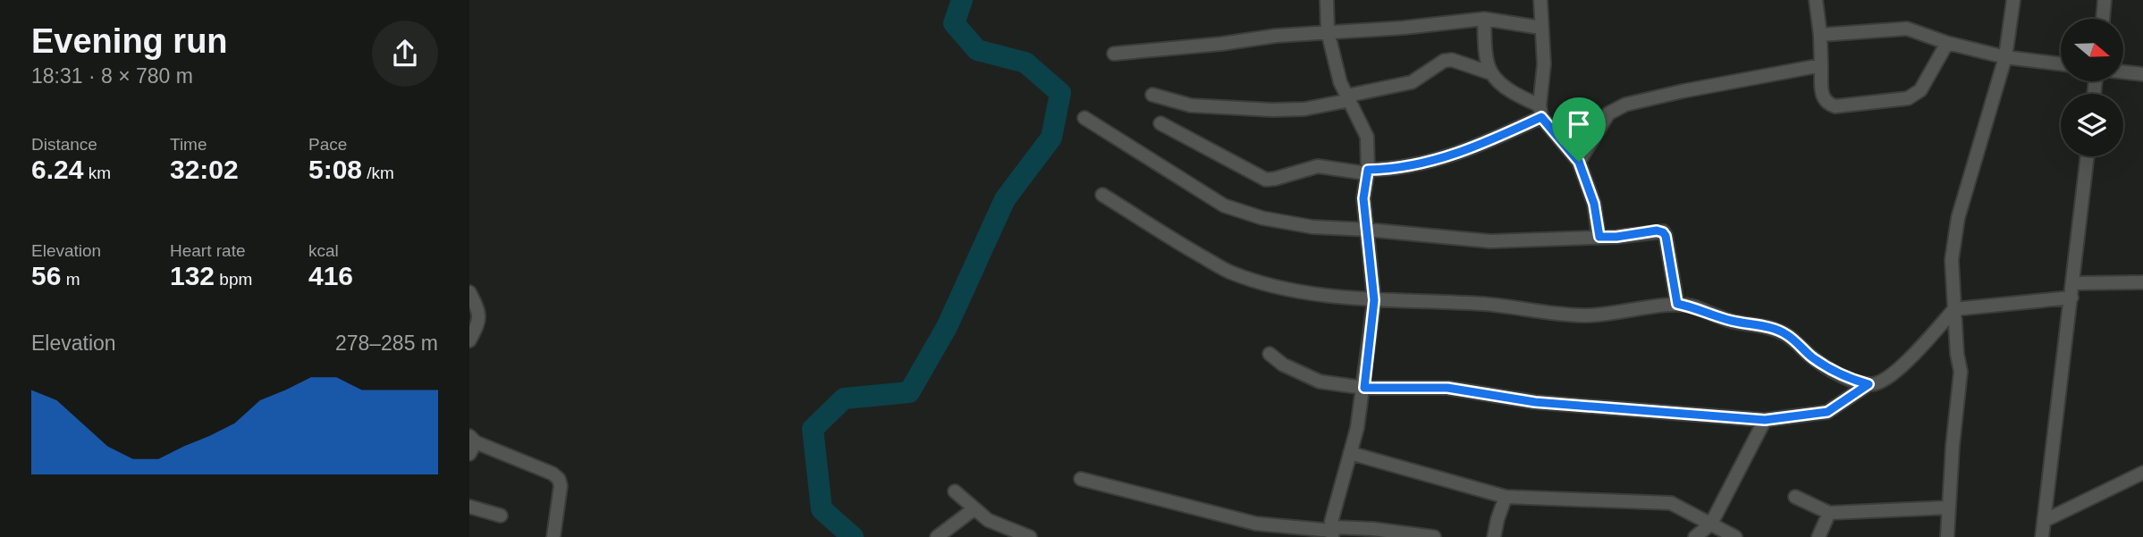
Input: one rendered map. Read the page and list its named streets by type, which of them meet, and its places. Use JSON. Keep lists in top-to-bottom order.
{
  "north": "right",
  "page": {
    "heading": ["Evening run", "18:31 · 8 × 780 m"],
    "stats": [
      ["Distance", "6.24 km"],
      ["Time", "32:02"],
      ["Pace", "5:08 /km"],
      ["Elevation", "56 m"],
      ["Heart rate", "132 bpm"],
      ["kcal", "416"]
    ],
    "chart": ["Elevation", "278–285 m"]
  }
}
